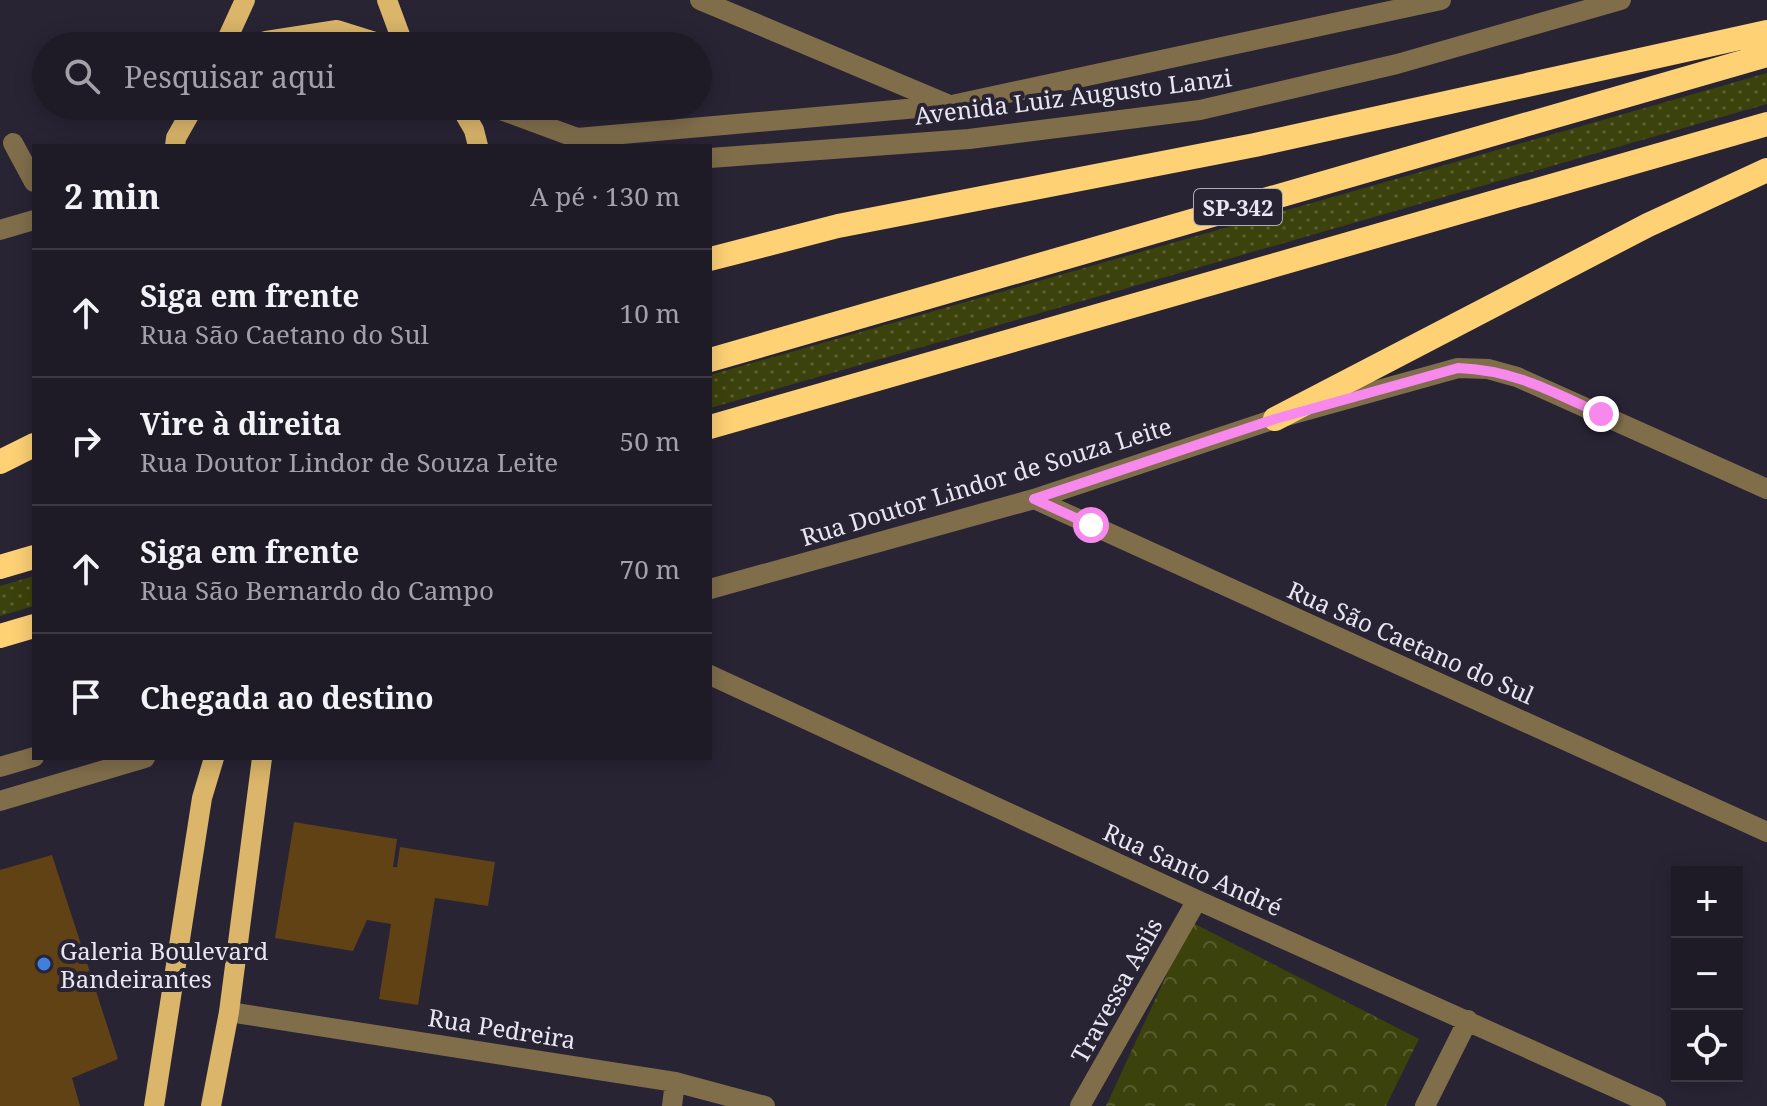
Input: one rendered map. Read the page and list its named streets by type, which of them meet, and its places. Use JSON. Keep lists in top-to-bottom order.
{
  "streets": {
    "highway": ["SP-342"],
    "street": [
      "Avenida Luiz Augusto Lanzi",
      "Rua Doutor Lindor de Souza Leite",
      "Rua São Caetano do Sul",
      "Rua Santo André",
      "Travessa Asiis",
      "Rua Pedreira"
    ]
  },
  "crossings": [
    ["Rua Doutor Lindor de Souza Leite", "Rua São Caetano do Sul"],
    ["Rua Santo André", "Travessa Asiis"]
  ],
  "places": ["Galeria Boulevard Bandeirantes"],
  "page": {
    "search": "Pesquisar aqui",
    "heading": ["2 min", "A pé · 130 m"],
    "list": [
      ["Siga em frente", "Rua São Caetano do Sul", "10 m"],
      ["Vire à direita", "Rua Doutor Lindor de Souza Leite", "50 m"],
      ["Siga em frente", "Rua São Bernardo do Campo", "70 m"],
      "Chegada ao destino"
    ],
    "map_buttons": ["+", "−"]
  }
}
